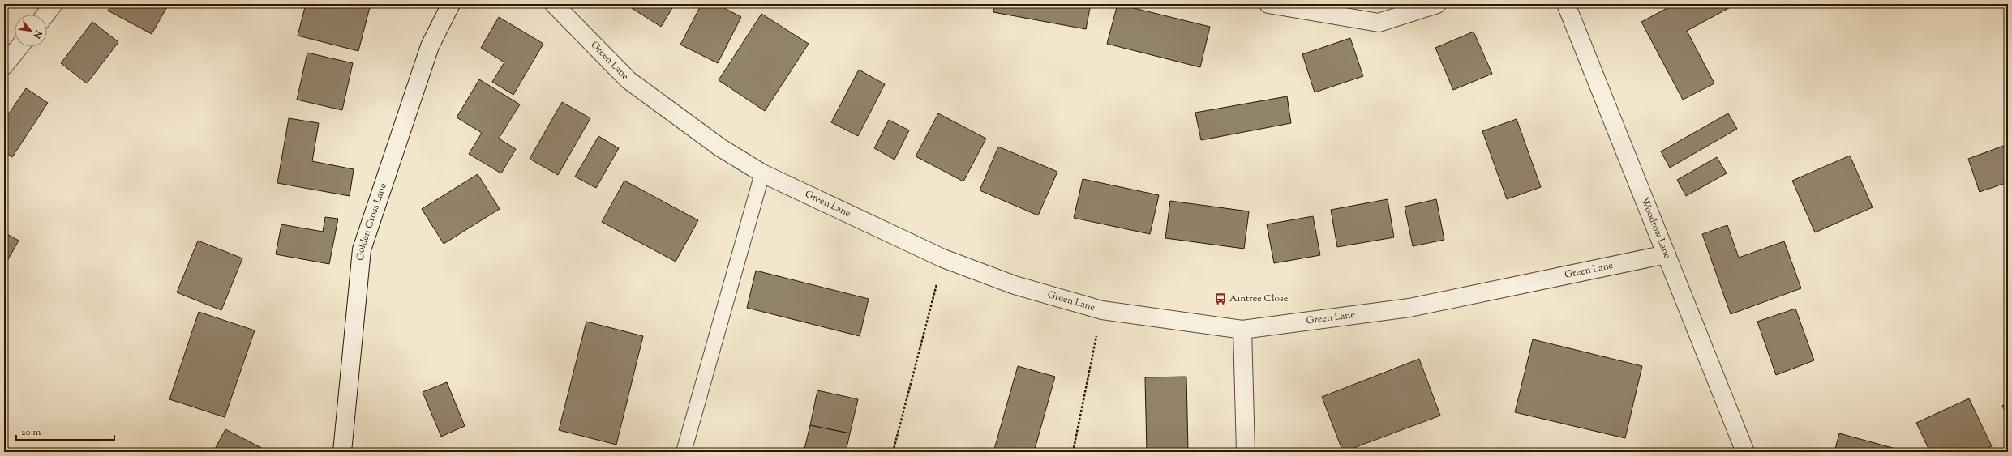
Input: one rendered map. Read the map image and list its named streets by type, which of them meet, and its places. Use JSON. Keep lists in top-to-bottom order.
{
  "streets": {
    "street": ["Green Lane", "Golden Cross Lane", "Woodrow Lane"]
  },
  "crossings": [
    ["Green Lane", "Woodrow Lane"]
  ],
  "places": {
    "bus stop": ["Aintree Close"]
  },
  "scale_bar": "20 m",
  "north": "bottom right"
}
